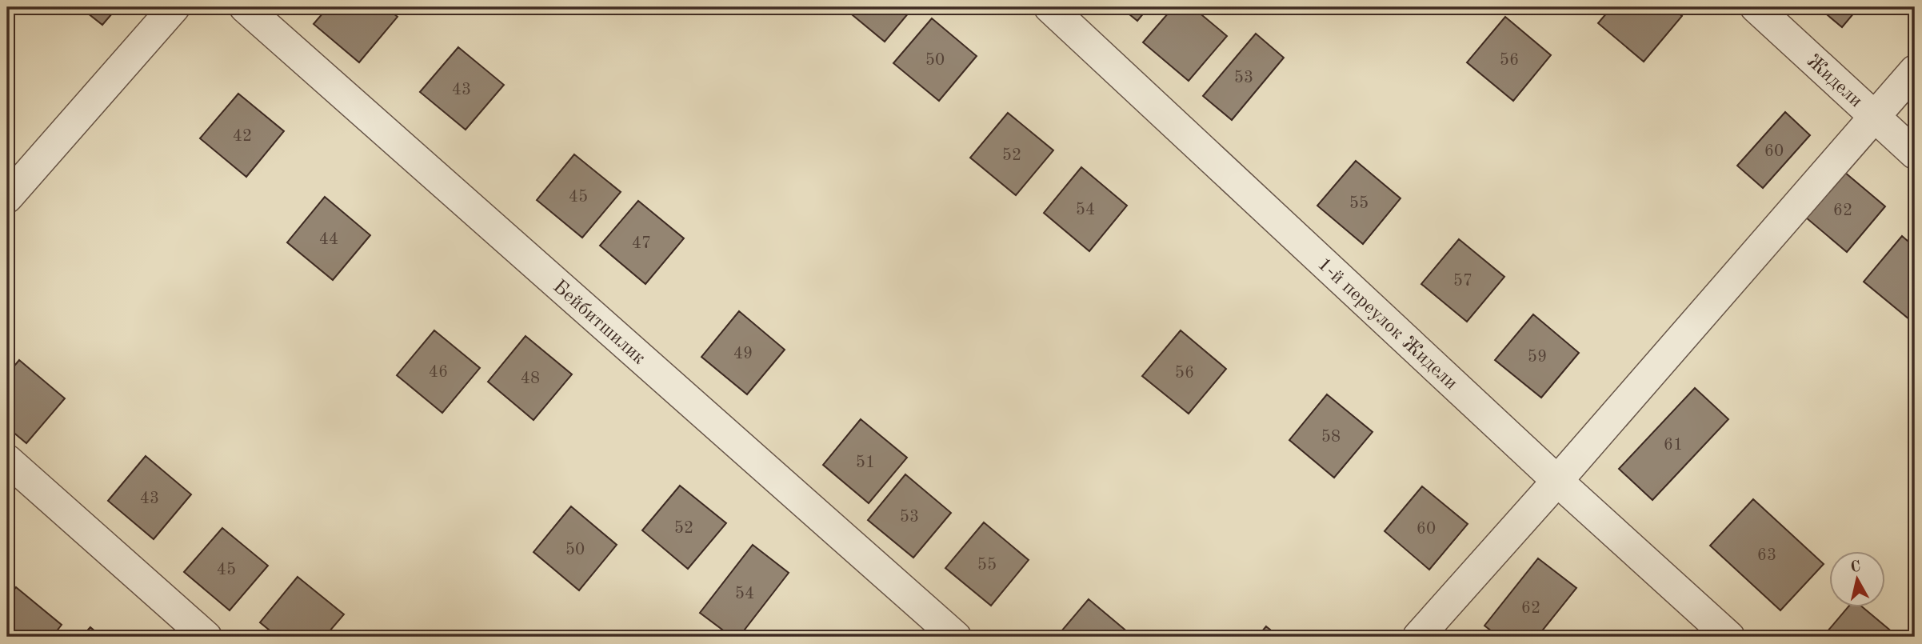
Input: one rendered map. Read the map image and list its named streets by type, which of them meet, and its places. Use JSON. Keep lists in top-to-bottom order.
{
  "streets": {
    "street": ["Жидели", "Бейбитшилик", "1-й переулок Жидели"]
  },
  "house_numbers": [
    "50",
    "56",
    "53",
    "43",
    "42",
    "60",
    "52",
    "45",
    "55",
    "54",
    "62",
    "44",
    "47",
    "57",
    "49",
    "59",
    "46",
    "56",
    "48",
    "58",
    "61",
    "51",
    "43",
    "53",
    "52",
    "60",
    "50",
    "63",
    "55",
    "45",
    "54",
    "62"
  ],
  "north": "top"
}
